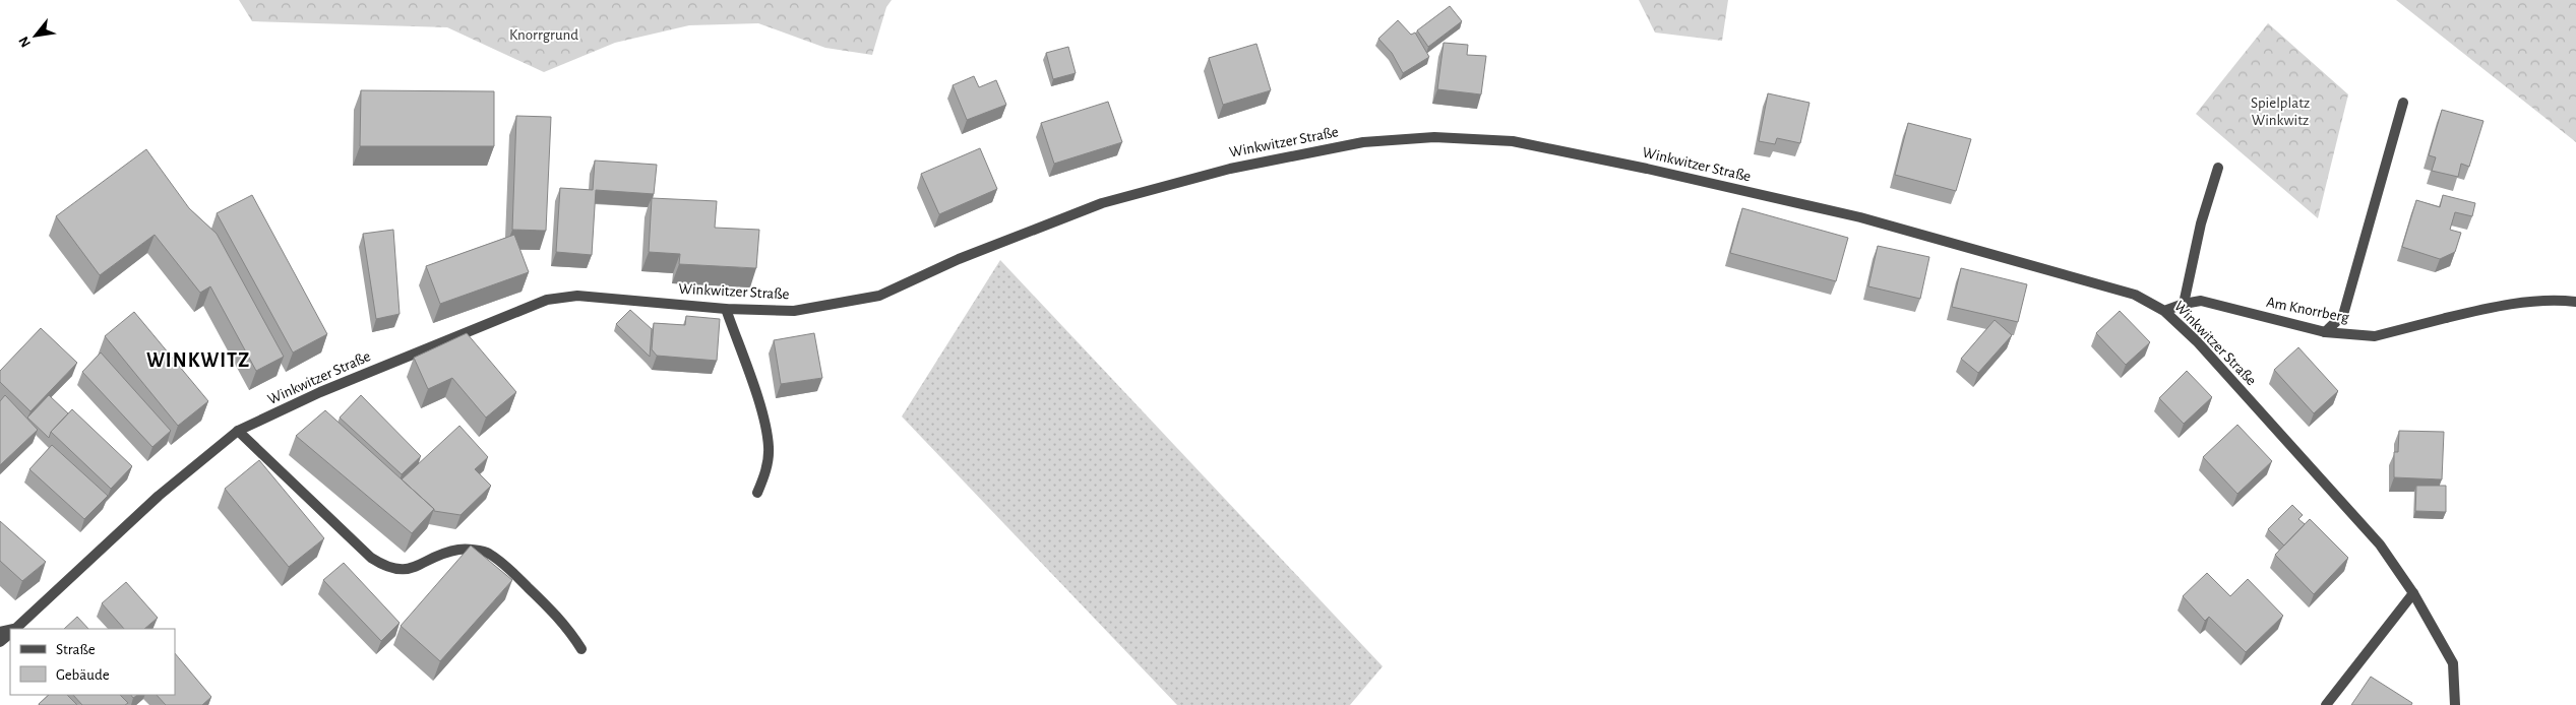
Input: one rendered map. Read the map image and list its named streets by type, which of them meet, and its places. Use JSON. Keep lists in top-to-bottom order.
{
  "streets": {
    "street": ["Winkwitzer Straße", "Am Knorrberg"]
  },
  "crossings": [
    ["Winkwitzer Straße", "Am Knorrberg"]
  ],
  "districts": ["WINKWITZ"],
  "parks": ["Knorrgrund", "Spielplatz Winkwitz"],
  "legend": ["Straße", "Gebäude"],
  "north": "bottom left"
}
